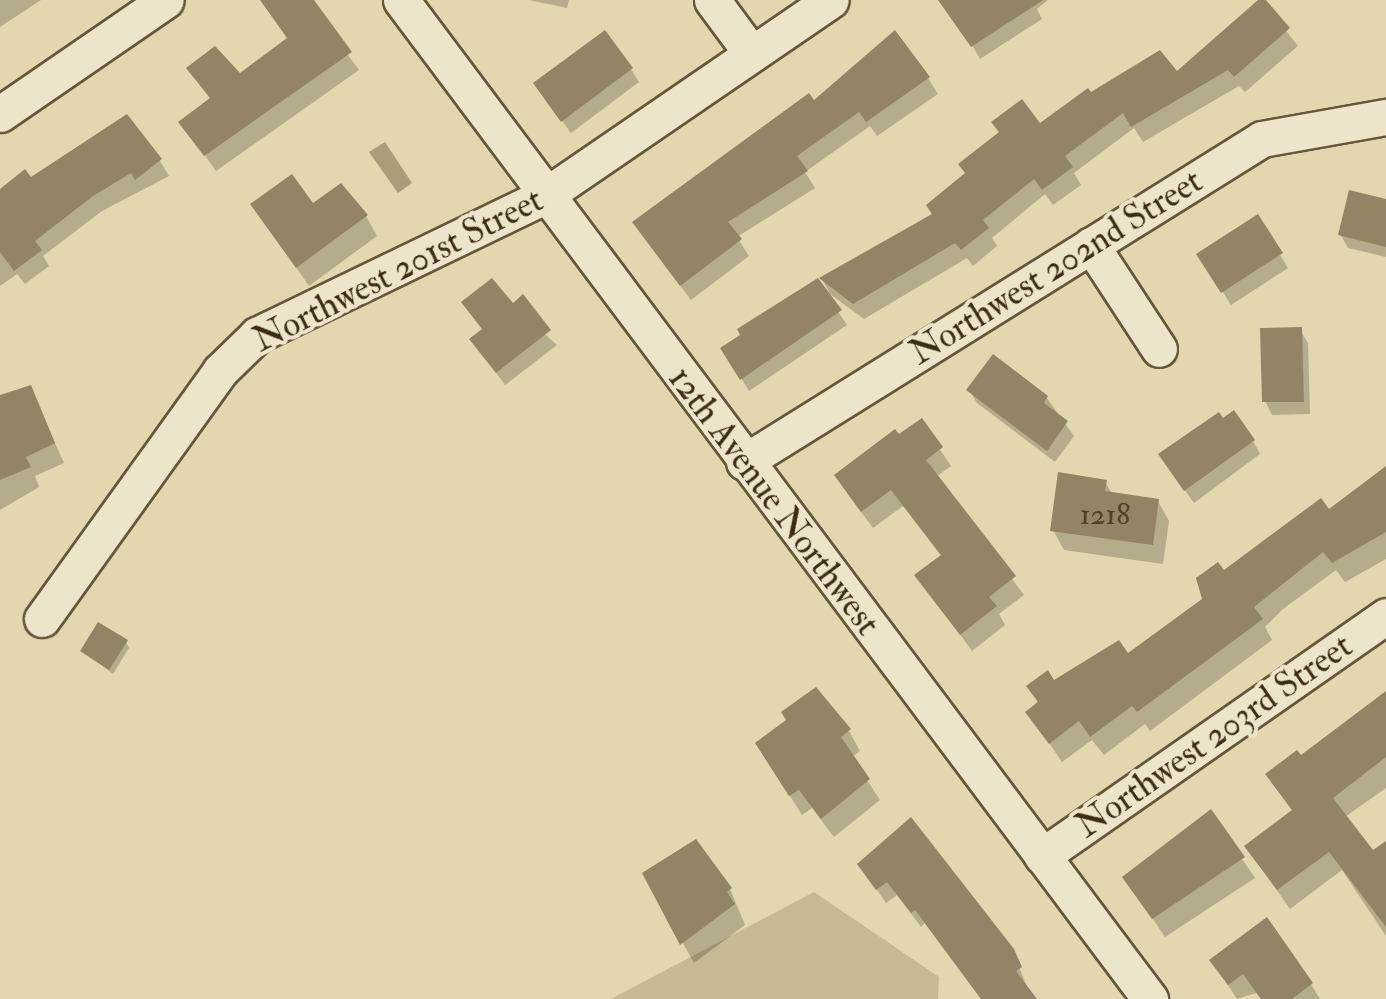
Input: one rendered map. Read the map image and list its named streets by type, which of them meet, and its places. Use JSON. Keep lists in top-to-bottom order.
{
  "streets": {
    "street": [
      "Northwest 202nd Street",
      "Northwest 201st Street",
      "12th Avenue Northwest",
      "Northwest 203rd Street"
    ]
  },
  "crossings": [
    ["Northwest 202nd Street", "12th Avenue Northwest"],
    ["Northwest 201st Street", "12th Avenue Northwest"],
    ["12th Avenue Northwest", "Northwest 203rd Street"]
  ],
  "house_numbers": ["1218"]
}
